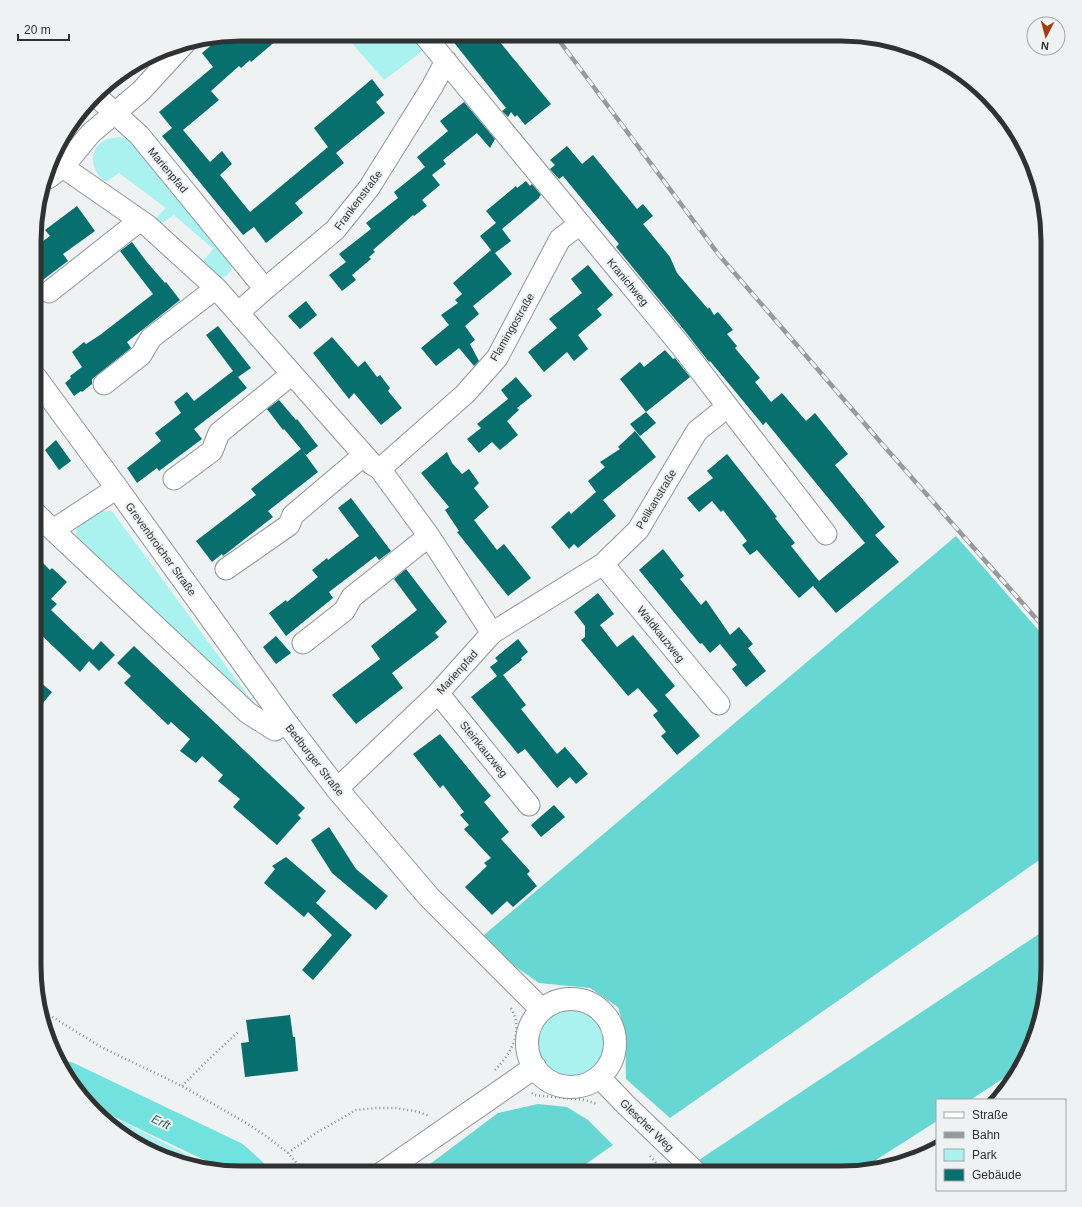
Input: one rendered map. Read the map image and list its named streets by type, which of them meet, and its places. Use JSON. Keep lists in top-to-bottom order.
{
  "streets": {
    "main road": ["Grevenbroicher Straße", "Bedburger Straße"],
    "street": [
      "Marienpfad",
      "Frankenstraße",
      "Kranichweg",
      "Flamingostraße",
      "Pelikanstraße",
      "Waldkauzweg",
      "Steinkauzweg",
      "Glescher Weg"
    ]
  },
  "crossings": [
    ["Marienpfad", "Frankenstraße"],
    ["Marienpfad", "Pelikanstraße"],
    ["Marienpfad", "Steinkauzweg"],
    ["Marienpfad", "Bedburger Straße"],
    ["Frankenstraße", "Kranichweg"],
    ["Kranichweg", "Flamingostraße"],
    ["Kranichweg", "Pelikanstraße"],
    ["Pelikanstraße", "Waldkauzweg"],
    ["Grevenbroicher Straße", "Bedburger Straße"],
    ["Bedburger Straße", "Glescher Weg"]
  ],
  "water": ["Erft"],
  "legend": [
    "Straße",
    "Bahn",
    "Park",
    "Gebäude"
  ],
  "scale_bar": "20 m",
  "north": "bottom"
}
